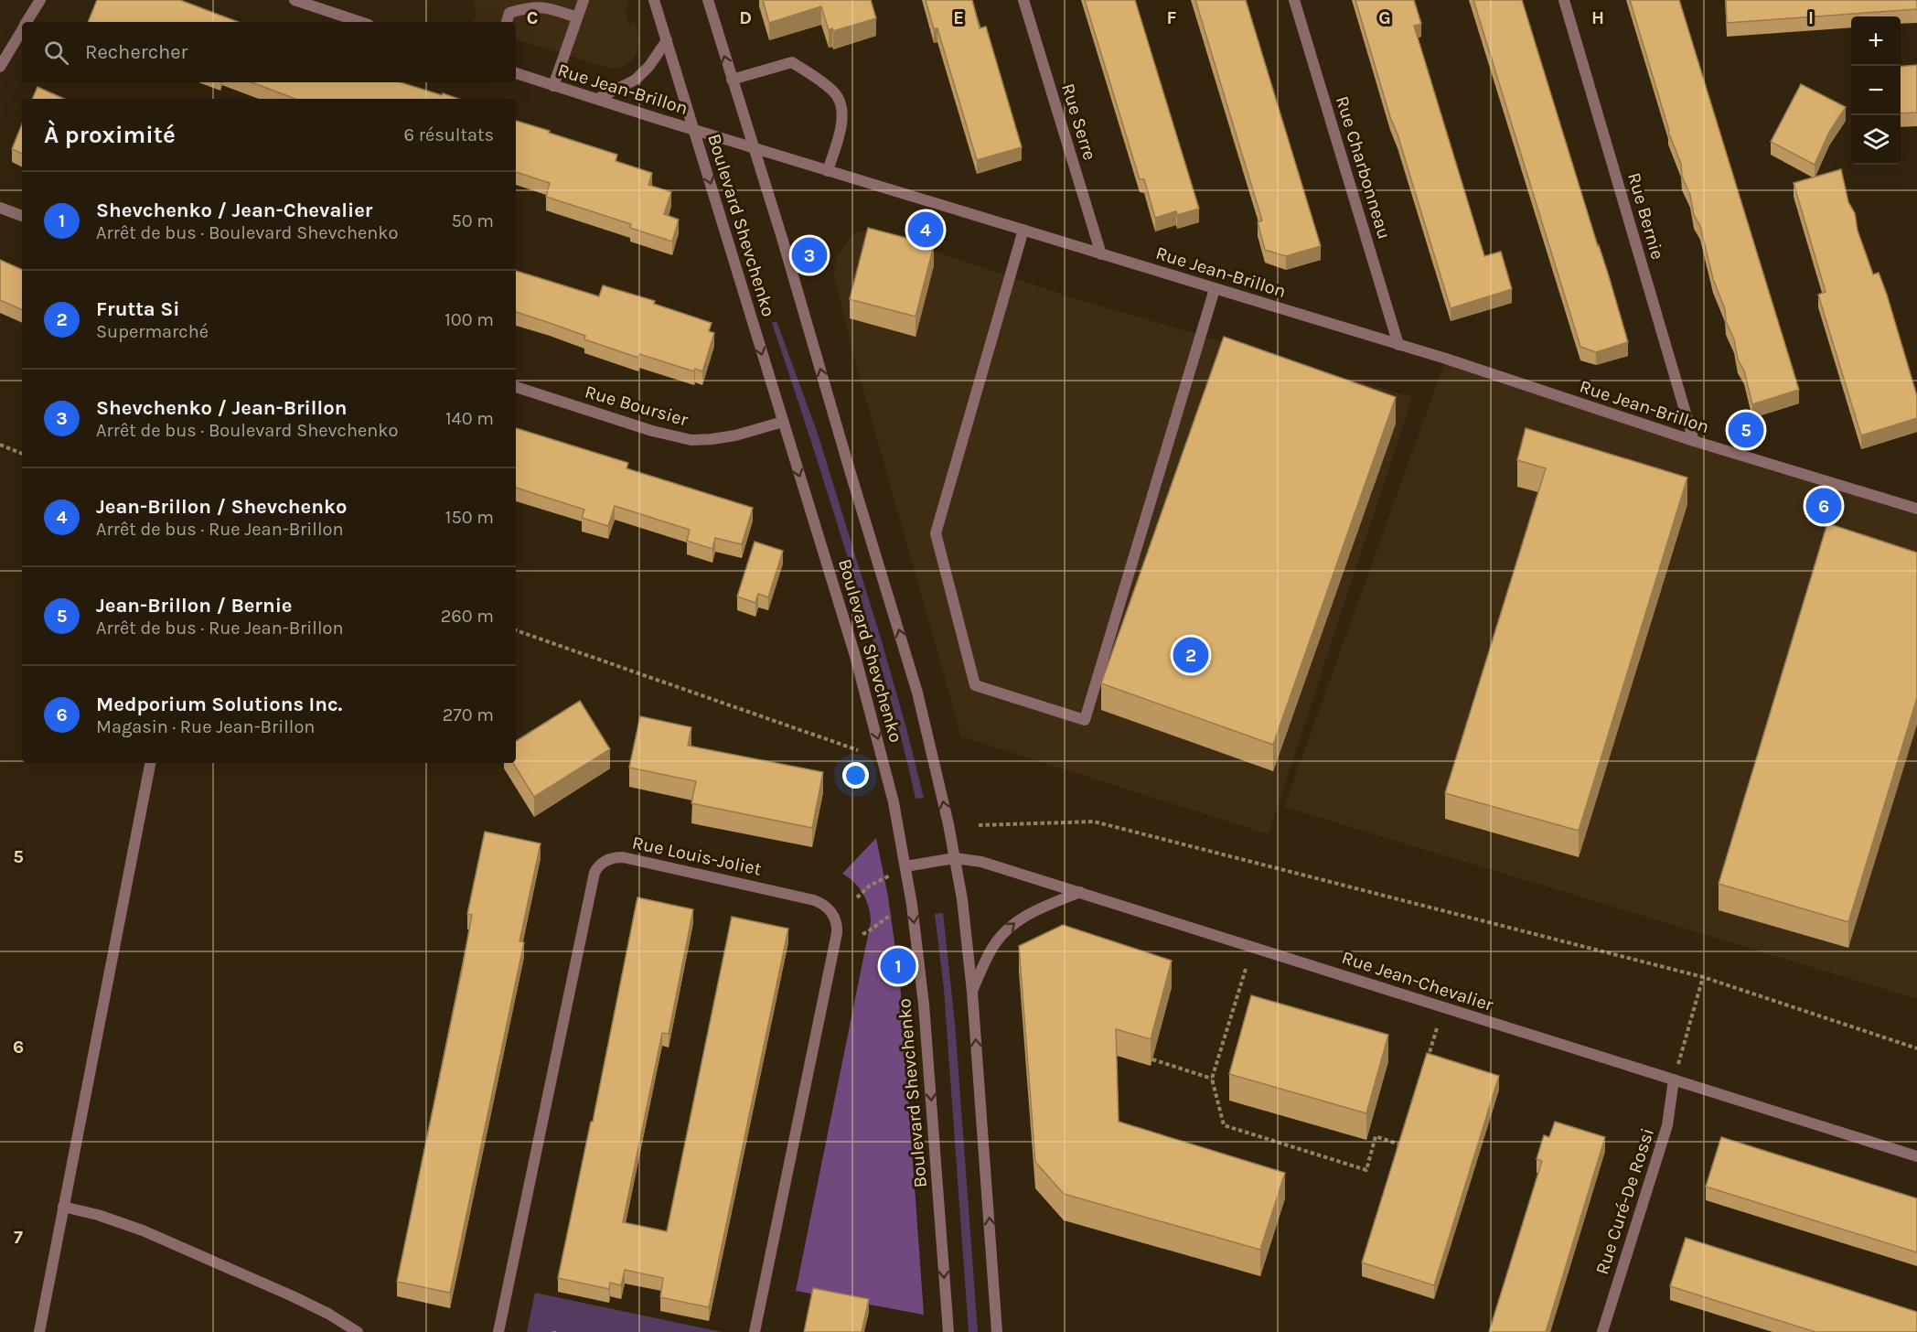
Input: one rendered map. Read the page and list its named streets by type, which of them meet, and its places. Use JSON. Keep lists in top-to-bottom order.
{
  "streets": {
    "street": [
      "Rue Jean-Brillon",
      "Rue Serre",
      "Rue Charbonneau",
      "Rue Bernie",
      "Boulevard Shevchenko",
      "Rue Boursier",
      "Rue Louis-Joliet",
      "Rue Jean-Chevalier",
      "Rue Curé-De Rossi"
    ]
  },
  "crossings": [
    ["Rue Jean-Brillon", "Rue Serre"],
    ["Rue Jean-Brillon", "Rue Charbonneau"],
    ["Rue Jean-Brillon", "Rue Bernie"],
    ["Rue Jean-Brillon", "Boulevard Shevchenko"],
    ["Boulevard Shevchenko", "Rue Boursier"],
    ["Boulevard Shevchenko", "Rue Jean-Chevalier"],
    ["Rue Jean-Chevalier", "Rue Curé-De Rossi"]
  ],
  "page": {
    "map_buttons": ["+", "−"],
    "search": "Rechercher",
    "heading": ["À proximité", "6 résultats"],
    "list": [
      {
        "mark": "1",
        "name": "Shevchenko / Jean-Chevalier",
        "note": "Arrêt de bus · Boulevard Shevchenko",
        "value": "50 m"
      },
      {
        "mark": "2",
        "name": "Frutta Si",
        "note": "Supermarché",
        "value": "100 m"
      },
      {
        "mark": "3",
        "name": "Shevchenko / Jean-Brillon",
        "note": "Arrêt de bus · Boulevard Shevchenko",
        "value": "140 m"
      },
      {
        "mark": "4",
        "name": "Jean-Brillon / Shevchenko",
        "note": "Arrêt de bus · Rue Jean-Brillon",
        "value": "150 m"
      },
      {
        "mark": "5",
        "name": "Jean-Brillon / Bernie",
        "note": "Arrêt de bus · Rue Jean-Brillon",
        "value": "260 m"
      },
      {
        "mark": "6",
        "name": "Medporium Solutions Inc.",
        "note": "Magasin · Rue Jean-Brillon",
        "value": "270 m"
      }
    ],
    "pins": [
      "4",
      "3",
      "5",
      "6",
      "2",
      "1"
    ]
  },
  "grid": {
    "columns": [
      "C",
      "D",
      "E",
      "F",
      "G",
      "H",
      "I"
    ],
    "rows": ["5", "6", "7"]
  }
}
